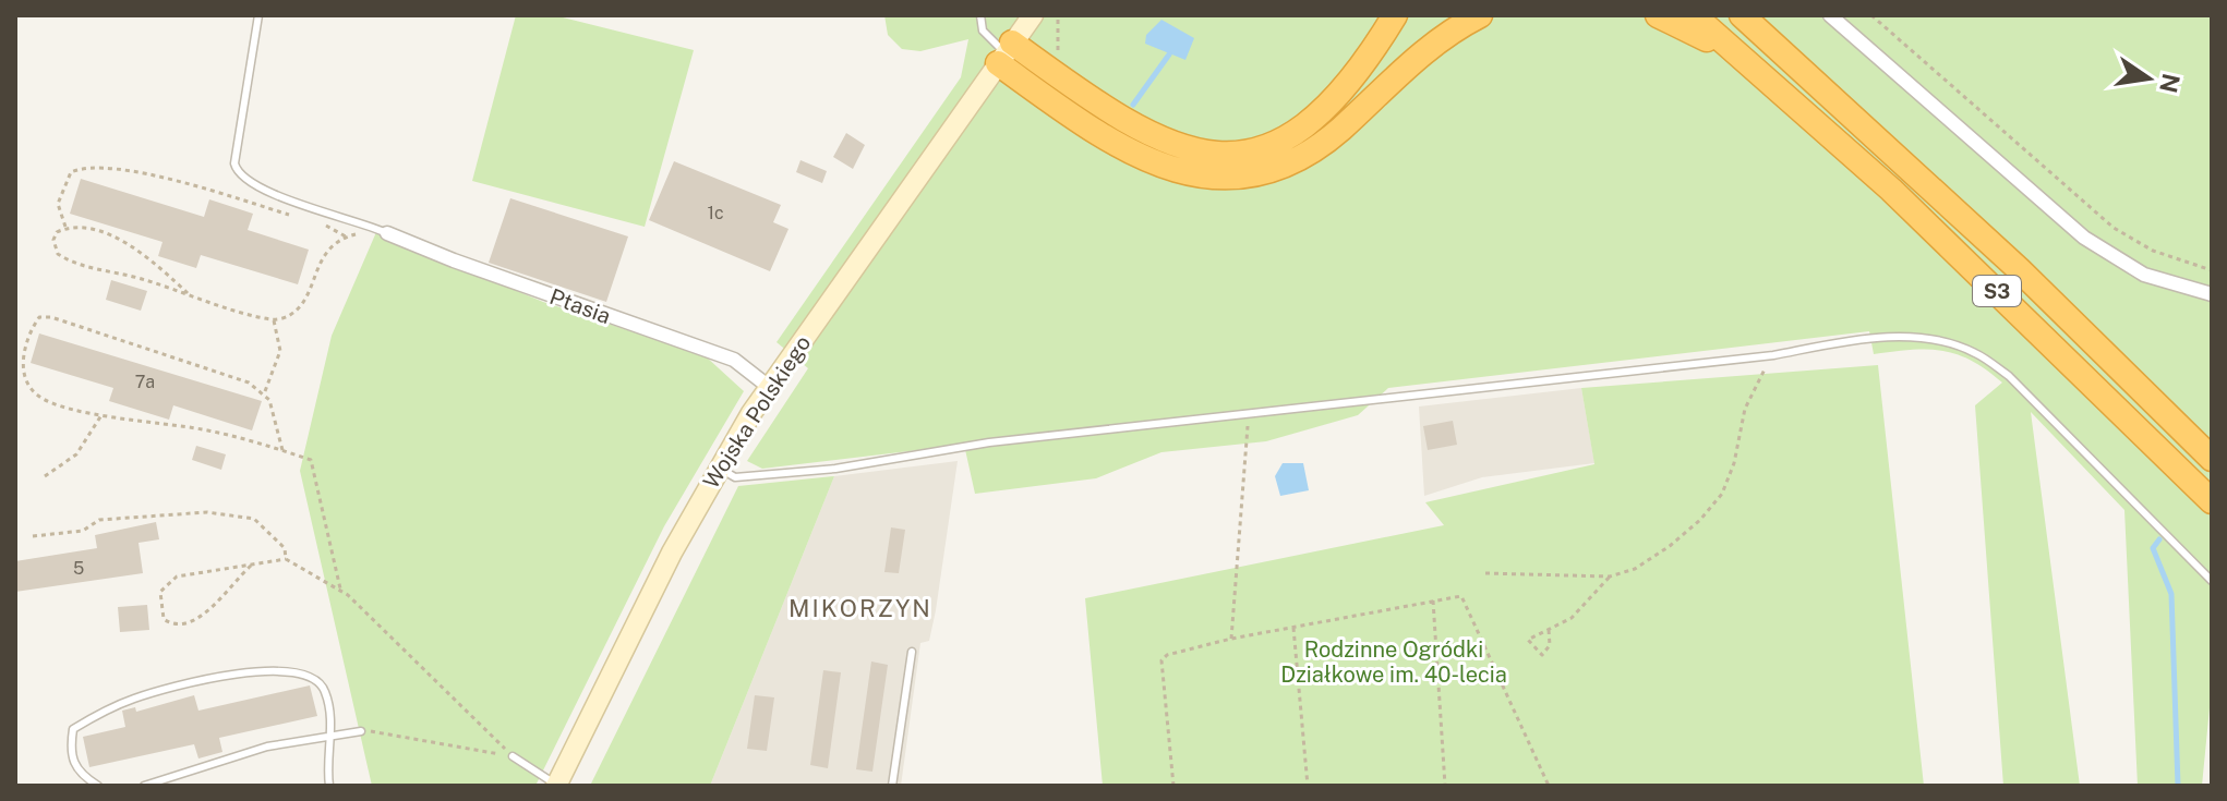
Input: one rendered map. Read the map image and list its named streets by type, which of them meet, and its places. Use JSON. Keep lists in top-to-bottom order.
{
  "streets": {
    "highway": ["S3"],
    "street": ["Ptasia", "Wojska Polskiego"]
  },
  "crossings": [
    ["Ptasia", "Wojska Polskiego"]
  ],
  "districts": ["MIKORZYN"],
  "parks": ["Rodzinne Ogródki Działkowe im. 40-lecia"],
  "house_numbers": ["1c", "7a", "5"],
  "north": "right"
}
